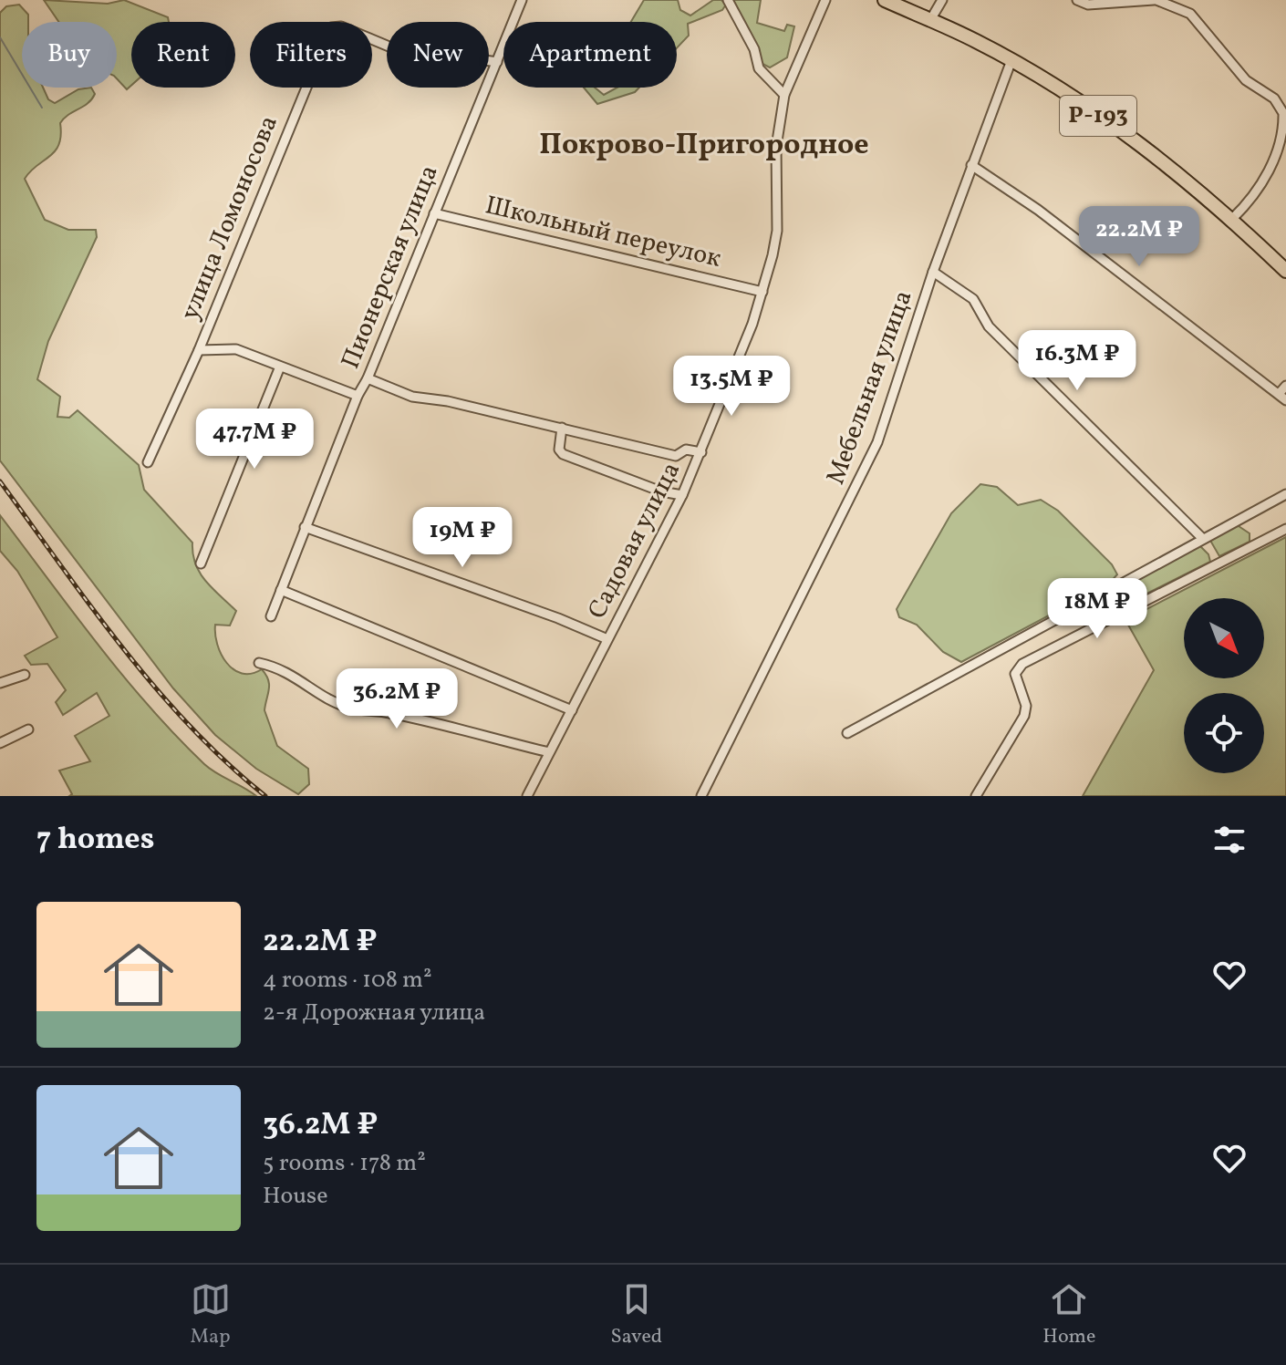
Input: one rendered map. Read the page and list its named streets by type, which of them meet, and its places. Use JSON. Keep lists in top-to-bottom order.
{
  "streets": {
    "main road": ["Р-193"],
    "street": [
      "улица Ломоносова",
      "Школьный переулок",
      "Пионерская улица",
      "Мебельная улица",
      "Садовая улица"
    ]
  },
  "crossings": [
    ["Р-193", "Мебельная улица"],
    ["улица Ломоносова", "Пионерская улица"],
    ["Школьный переулок", "Пионерская улица"],
    ["Школьный переулок", "Садовая улица"]
  ],
  "districts": ["Покрово-Пригородное"],
  "north": "bottom right",
  "page": {
    "chip": [
      "Buy",
      "Rent",
      "Filters",
      "New",
      "Apartment"
    ],
    "price": [
      "22.2M ₽",
      "16.3M ₽",
      "13.5M ₽",
      "47.7M ₽",
      "19M ₽",
      "18M ₽",
      "36.2M ₽"
    ],
    "heading": "7 homes",
    "list": [
      {
        "name": "22.2M ₽",
        "note": "4 rooms · 108 m² · 2-я Дорожная улица"
      },
      {
        "name": "36.2M ₽",
        "note": "5 rooms · 178 m² · House"
      }
    ],
    "tabs": ["Map", "Saved", "Home"]
  }
}
